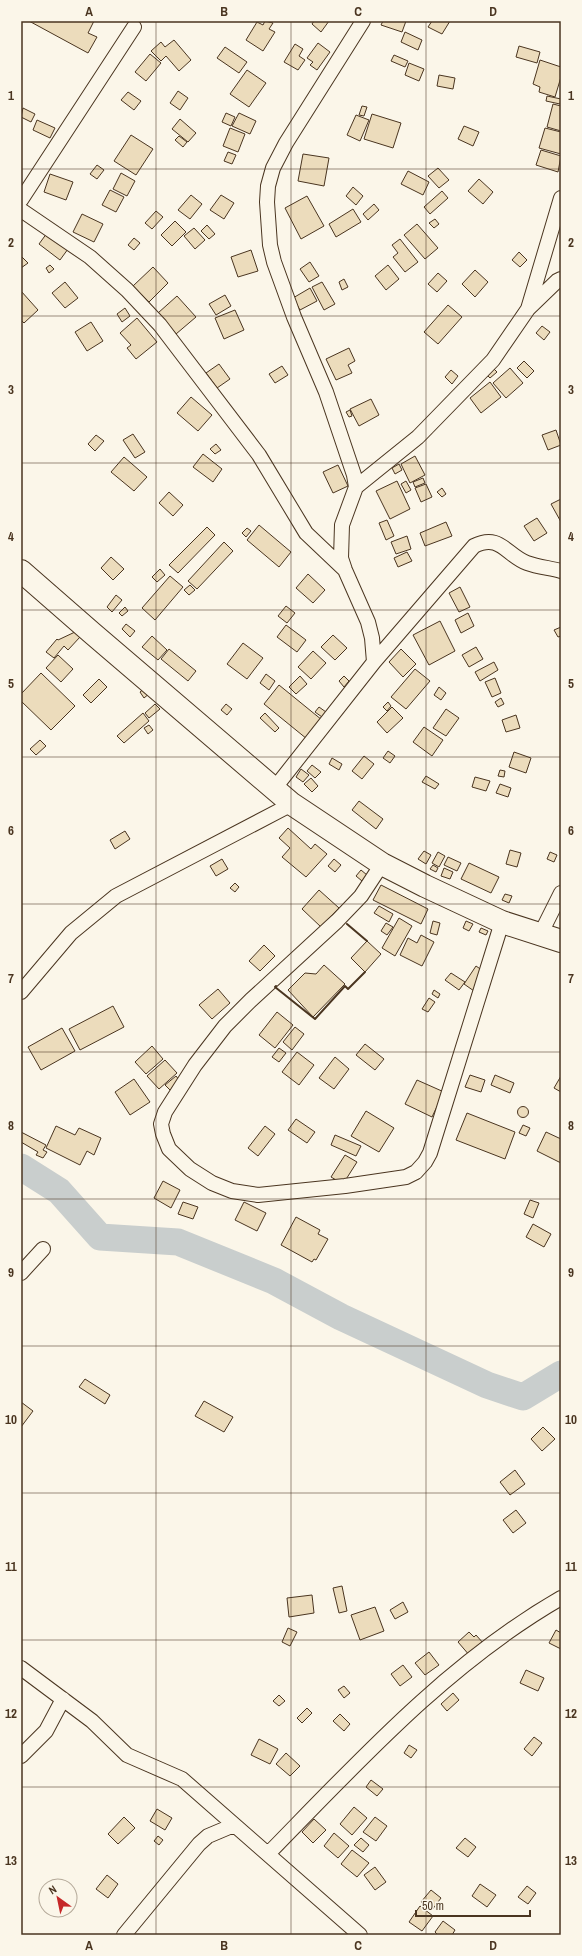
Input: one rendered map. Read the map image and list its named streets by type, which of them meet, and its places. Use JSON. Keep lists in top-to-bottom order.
{
  "scale_bar": "50 m",
  "north": "top left",
  "grid": {
    "columns": [
      "A",
      "B",
      "C",
      "D"
    ],
    "rows": [
      "1",
      "2",
      "3",
      "4",
      "5",
      "6",
      "7",
      "8",
      "9",
      "10",
      "11",
      "12",
      "13"
    ]
  }
}
